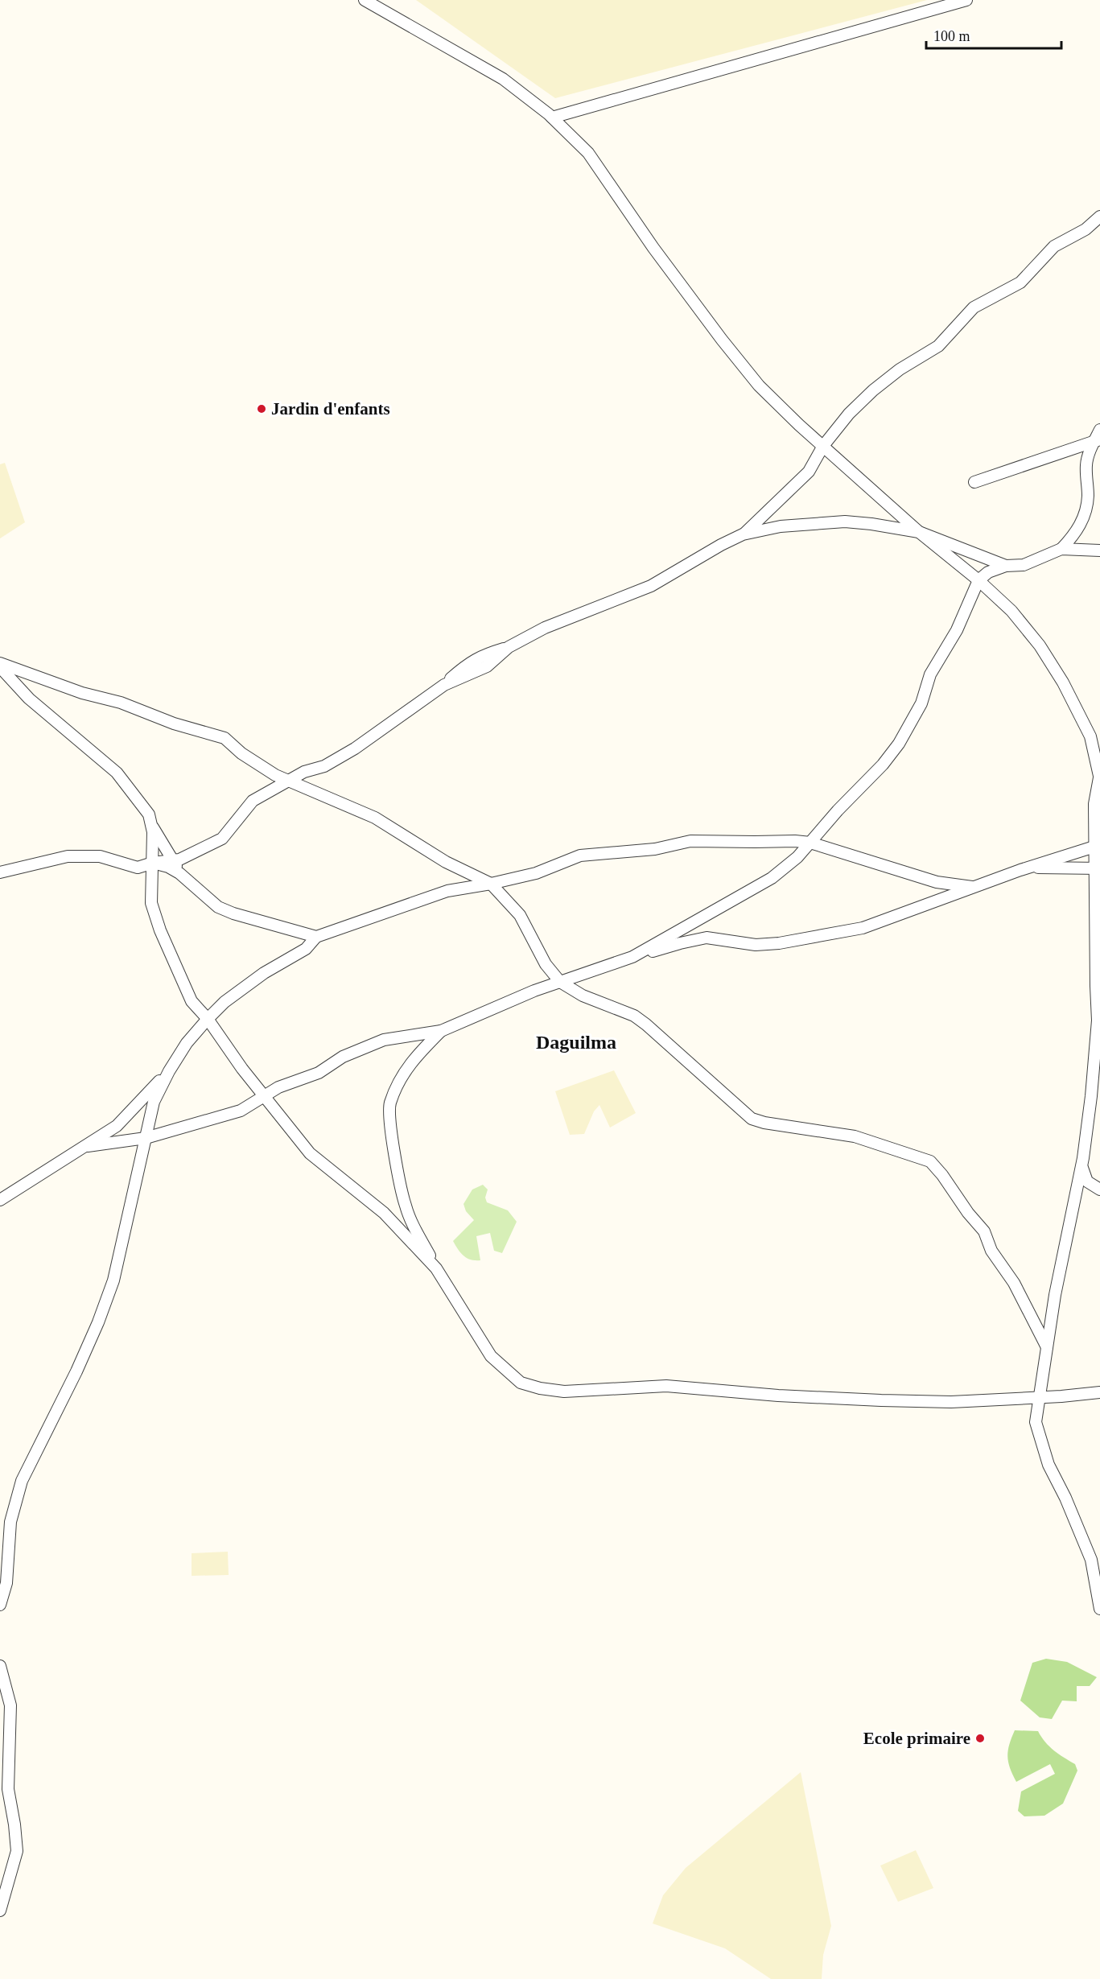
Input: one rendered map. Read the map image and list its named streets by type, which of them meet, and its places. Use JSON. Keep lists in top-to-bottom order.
{
  "districts": ["Daguilma"],
  "places": ["Jardin d'enfants", "Ecole primaire"],
  "scale_bar": "100 m"
}
